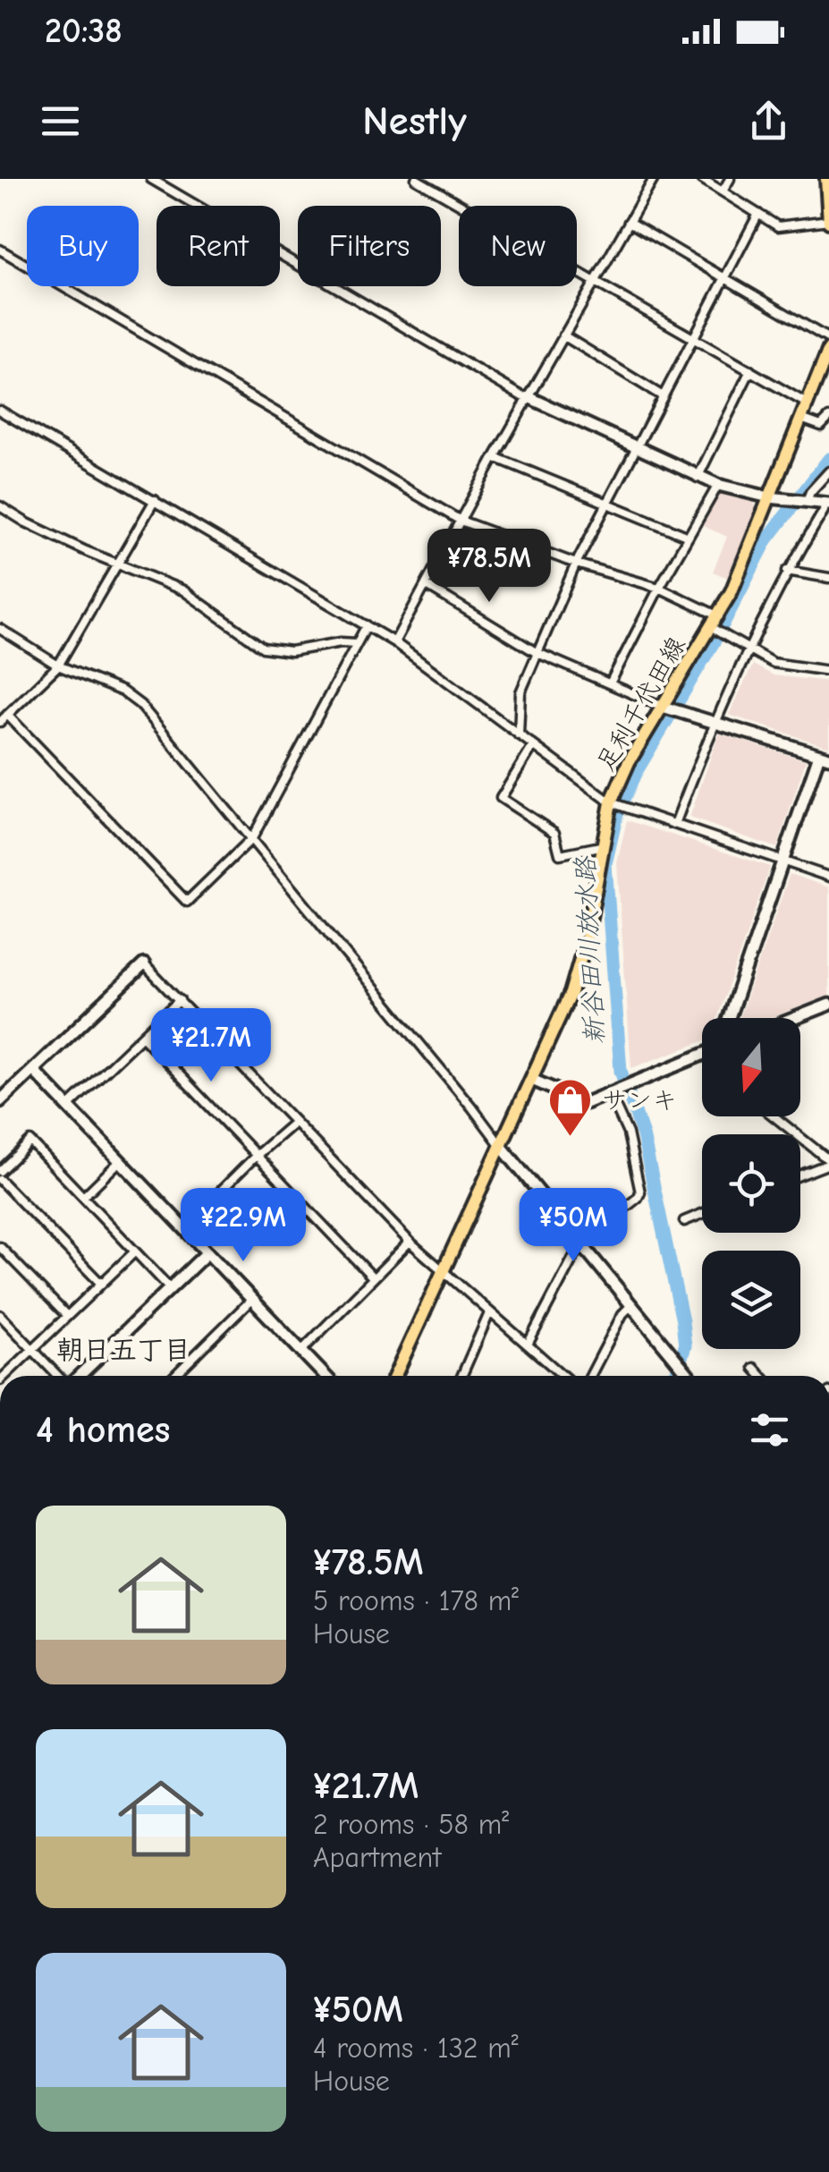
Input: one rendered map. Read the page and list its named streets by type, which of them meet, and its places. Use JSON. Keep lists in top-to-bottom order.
{
  "streets": {
    "main road": ["足利千代田線"]
  },
  "districts": ["朝日五丁目"],
  "water": ["新谷田川放水路"],
  "places": {
    "shop": ["サンキ"]
  },
  "north": "bottom",
  "page": {
    "status": "20:38",
    "header": "Nestly",
    "chip": [
      "Buy",
      "Rent",
      "Filters",
      "New"
    ],
    "price": [
      "¥78.5M",
      "¥21.7M",
      "¥22.9M",
      "¥50M"
    ],
    "heading": "4 homes",
    "list": [
      {
        "name": "¥78.5M",
        "note": "5 rooms · 178 m² · House"
      },
      {
        "name": "¥21.7M",
        "note": "2 rooms · 58 m² · Apartment"
      },
      {
        "name": "¥50M",
        "note": "4 rooms · 132 m² · House"
      }
    ]
  }
}
